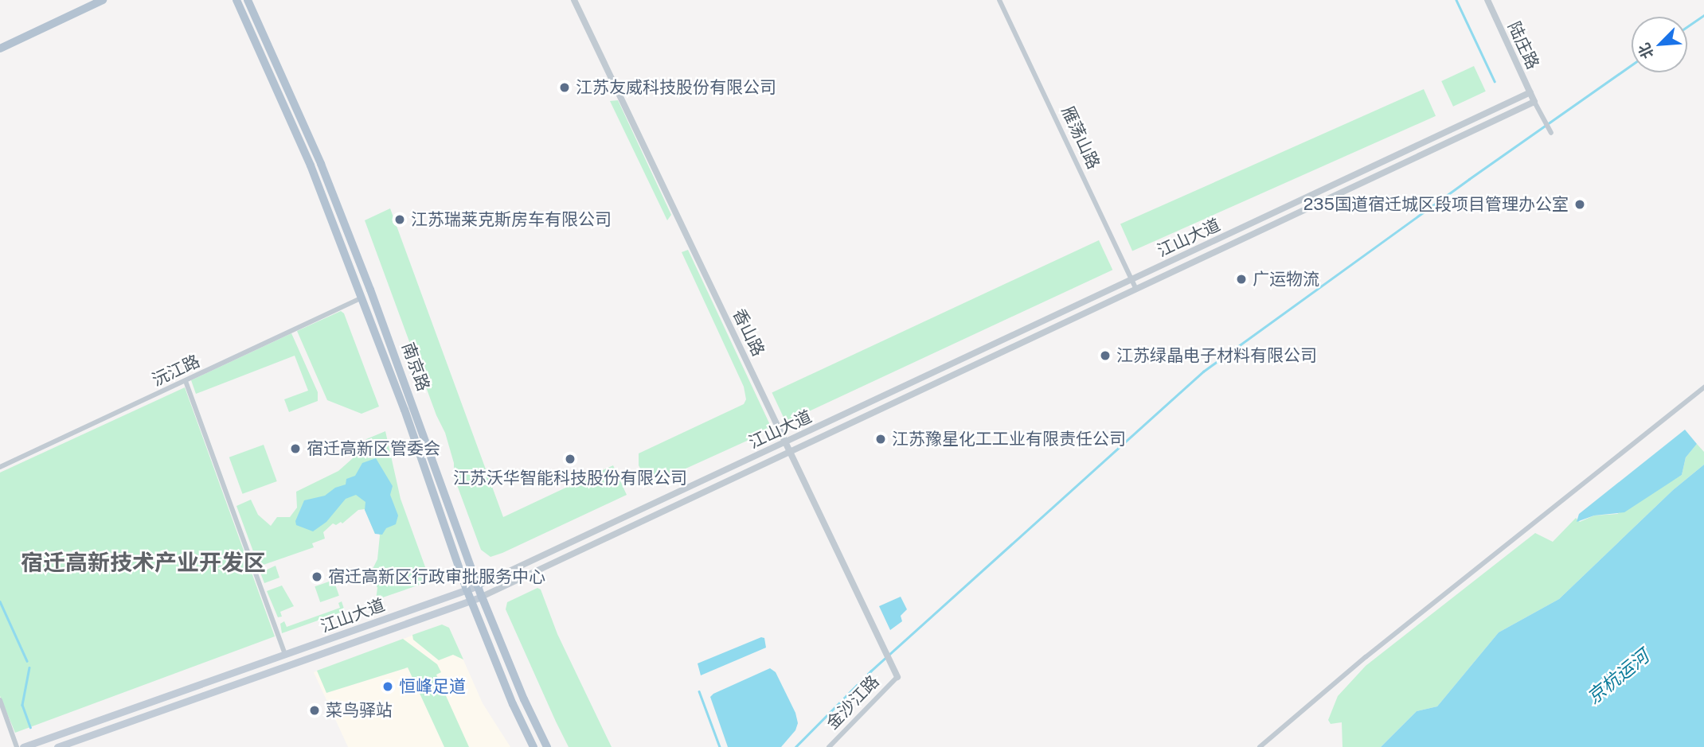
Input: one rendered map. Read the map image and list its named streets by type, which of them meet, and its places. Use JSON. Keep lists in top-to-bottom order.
{
  "streets": {
    "main road": ["江山大道", "南京路"],
    "street": [
      "陆庄路",
      "雁荡山路",
      "香山路",
      "沅江路",
      "金沙江路"
    ]
  },
  "crossings": [
    ["陆庄路", "江山大道"],
    ["雁荡山路", "江山大道"],
    ["江山大道", "香山路"],
    ["江山大道", "南京路"],
    ["香山路", "金沙江路"],
    ["南京路", "沅江路"]
  ],
  "districts": ["宿迁高新技术产业开发区"],
  "water": ["京杭运河"],
  "places": [
    "江苏友威科技股份有限公司",
    "235国道宿迁城区段项目管理办公室",
    "江苏瑞莱克斯房车有限公司",
    "广运物流",
    "江苏绿晶电子材料有限公司",
    "江苏豫星化工工业有限责任公司",
    "宿迁高新区管委会",
    "江苏沃华智能科技股份有限公司",
    "宿迁高新区行政审批服务中心",
    "恒峰足道",
    "菜鸟驿站"
  ],
  "north": "bottom left"
}
